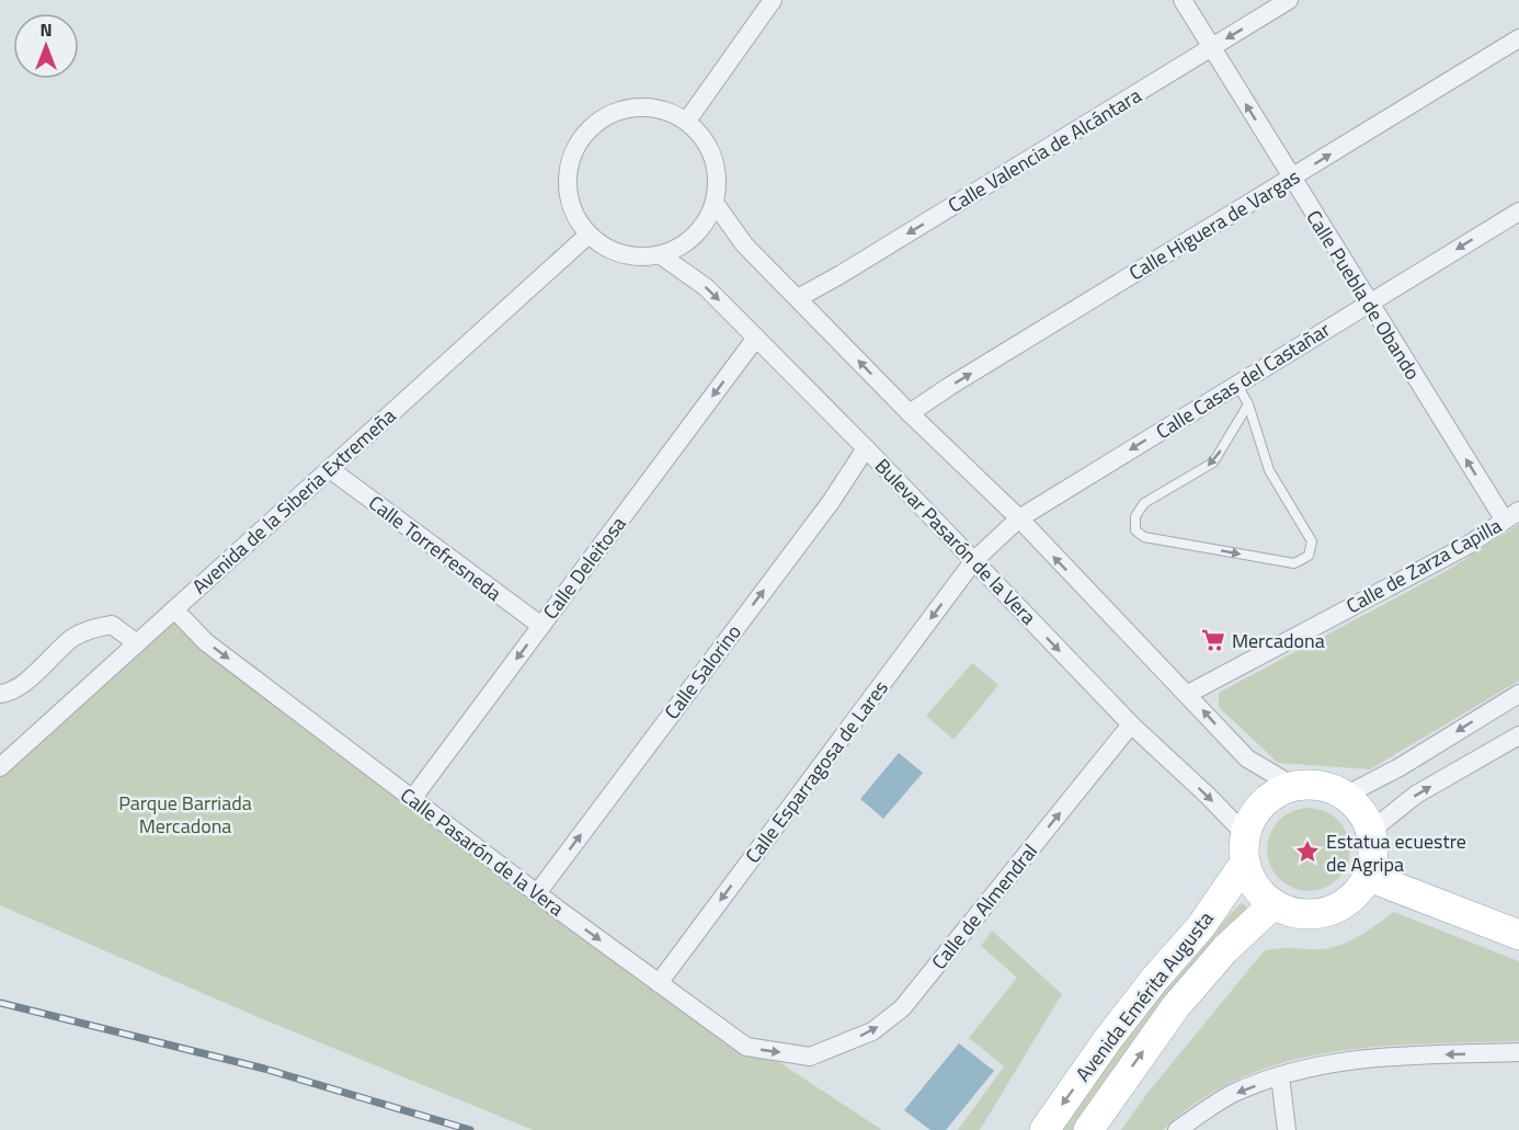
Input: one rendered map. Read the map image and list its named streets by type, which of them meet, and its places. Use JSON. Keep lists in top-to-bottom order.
{
  "streets": {
    "main road": ["Avenida Emérita Augusta"],
    "street": [
      "Calle Valencia de Alcántara",
      "Calle Higuera de Vargas",
      "Calle Puebla de Obando",
      "Calle Casas del Castañar",
      "Avenida de la Siberia Extremeña",
      "Bulevar Pasarón de la Vera",
      "Calle Torrefresneda",
      "Calle de Zarza Capilla",
      "Calle Deleitosa",
      "Calle Salorino",
      "Calle Esparragosa de Lares",
      "Calle Pasarón de la Vera",
      "Calle de Almendral"
    ]
  },
  "crossings": [
    ["Calle Valencia de Alcántara", "Calle Puebla de Obando"],
    ["Calle Higuera de Vargas", "Calle Puebla de Obando"],
    ["Calle Puebla de Obando", "Calle Casas del Castañar"],
    ["Calle Puebla de Obando", "Calle de Zarza Capilla"],
    ["Calle Casas del Castañar", "Bulevar Pasarón de la Vera"],
    ["Calle Casas del Castañar", "Calle Esparragosa de Lares"],
    ["Avenida de la Siberia Extremeña", "Bulevar Pasarón de la Vera"],
    ["Avenida de la Siberia Extremeña", "Calle Torrefresneda"],
    ["Avenida de la Siberia Extremeña", "Calle Pasarón de la Vera"],
    ["Bulevar Pasarón de la Vera", "Calle Deleitosa"],
    ["Bulevar Pasarón de la Vera", "Calle Salorino"],
    ["Bulevar Pasarón de la Vera", "Calle Esparragosa de Lares"],
    ["Bulevar Pasarón de la Vera", "Calle de Almendral"],
    ["Bulevar Pasarón de la Vera", "Avenida Emérita Augusta"],
    ["Calle Torrefresneda", "Calle Deleitosa"],
    ["Calle Deleitosa", "Calle Pasarón de la Vera"],
    ["Calle Salorino", "Calle Pasarón de la Vera"],
    ["Calle Esparragosa de Lares", "Calle Pasarón de la Vera"],
    ["Calle Pasarón de la Vera", "Calle de Almendral"]
  ],
  "one_way": [
    "Calle Valencia de Alcántara",
    "Calle Higuera de Vargas",
    "Calle Puebla de Obando",
    "Calle Casas del Castañar",
    "Calle Deleitosa",
    "Calle Salorino",
    "Calle Esparragosa de Lares",
    "Calle Pasarón de la Vera",
    "Calle de Almendral"
  ],
  "parks": ["Parque Barriada Mercadona"],
  "places": {
    "supermarket": ["Mercadona"],
    "place": ["Estatua ecuestre de Agripa"]
  },
  "north": "top"
}
